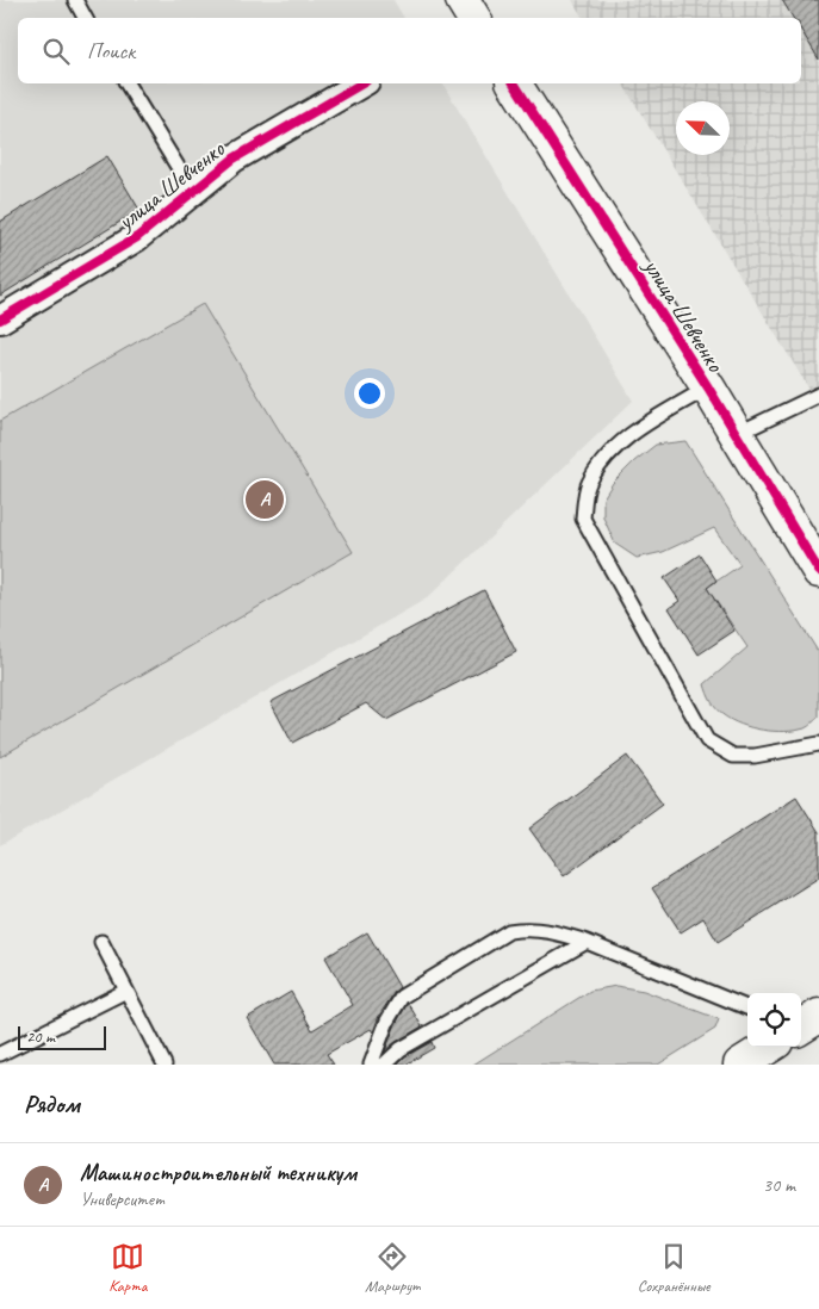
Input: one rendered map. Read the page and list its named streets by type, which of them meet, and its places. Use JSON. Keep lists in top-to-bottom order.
{
  "streets": {
    "street": ["улица Шевченко"]
  },
  "scale_bar": "20 m",
  "north": "top left",
  "page": {
    "search": "Поиск",
    "pins": "A",
    "scale": "20 m",
    "heading": "Рядом",
    "list": [
      {
        "mark": "A",
        "name": "Машиностроительный техникум",
        "note": "Университет",
        "value": "30 m"
      }
    ],
    "nav": ["Карта", "Маршрут", "Сохранённые"]
  }
}
